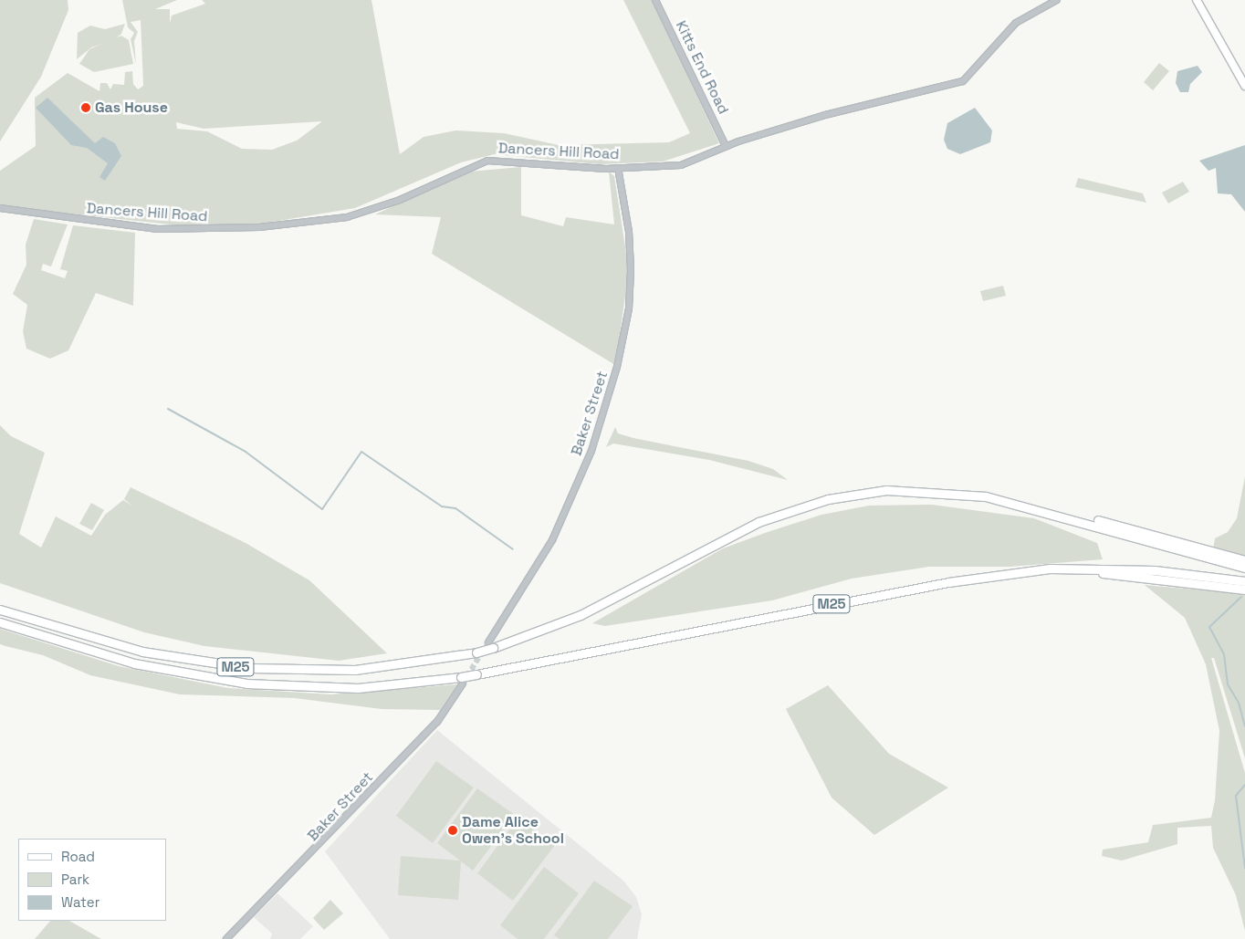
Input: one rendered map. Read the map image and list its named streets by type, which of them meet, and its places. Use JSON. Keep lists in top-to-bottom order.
{
  "streets": {
    "highway": ["M25"],
    "street": ["Kitts End Road", "Dancers Hill Road", "Baker Street"]
  },
  "crossings": [
    ["Kitts End Road", "Dancers Hill Road"],
    ["Dancers Hill Road", "Baker Street"],
    ["Baker Street", "M25"]
  ],
  "places": ["Gas House", "Dame Alice Owen's School"],
  "legend": ["Road", "Park", "Water"]
}
